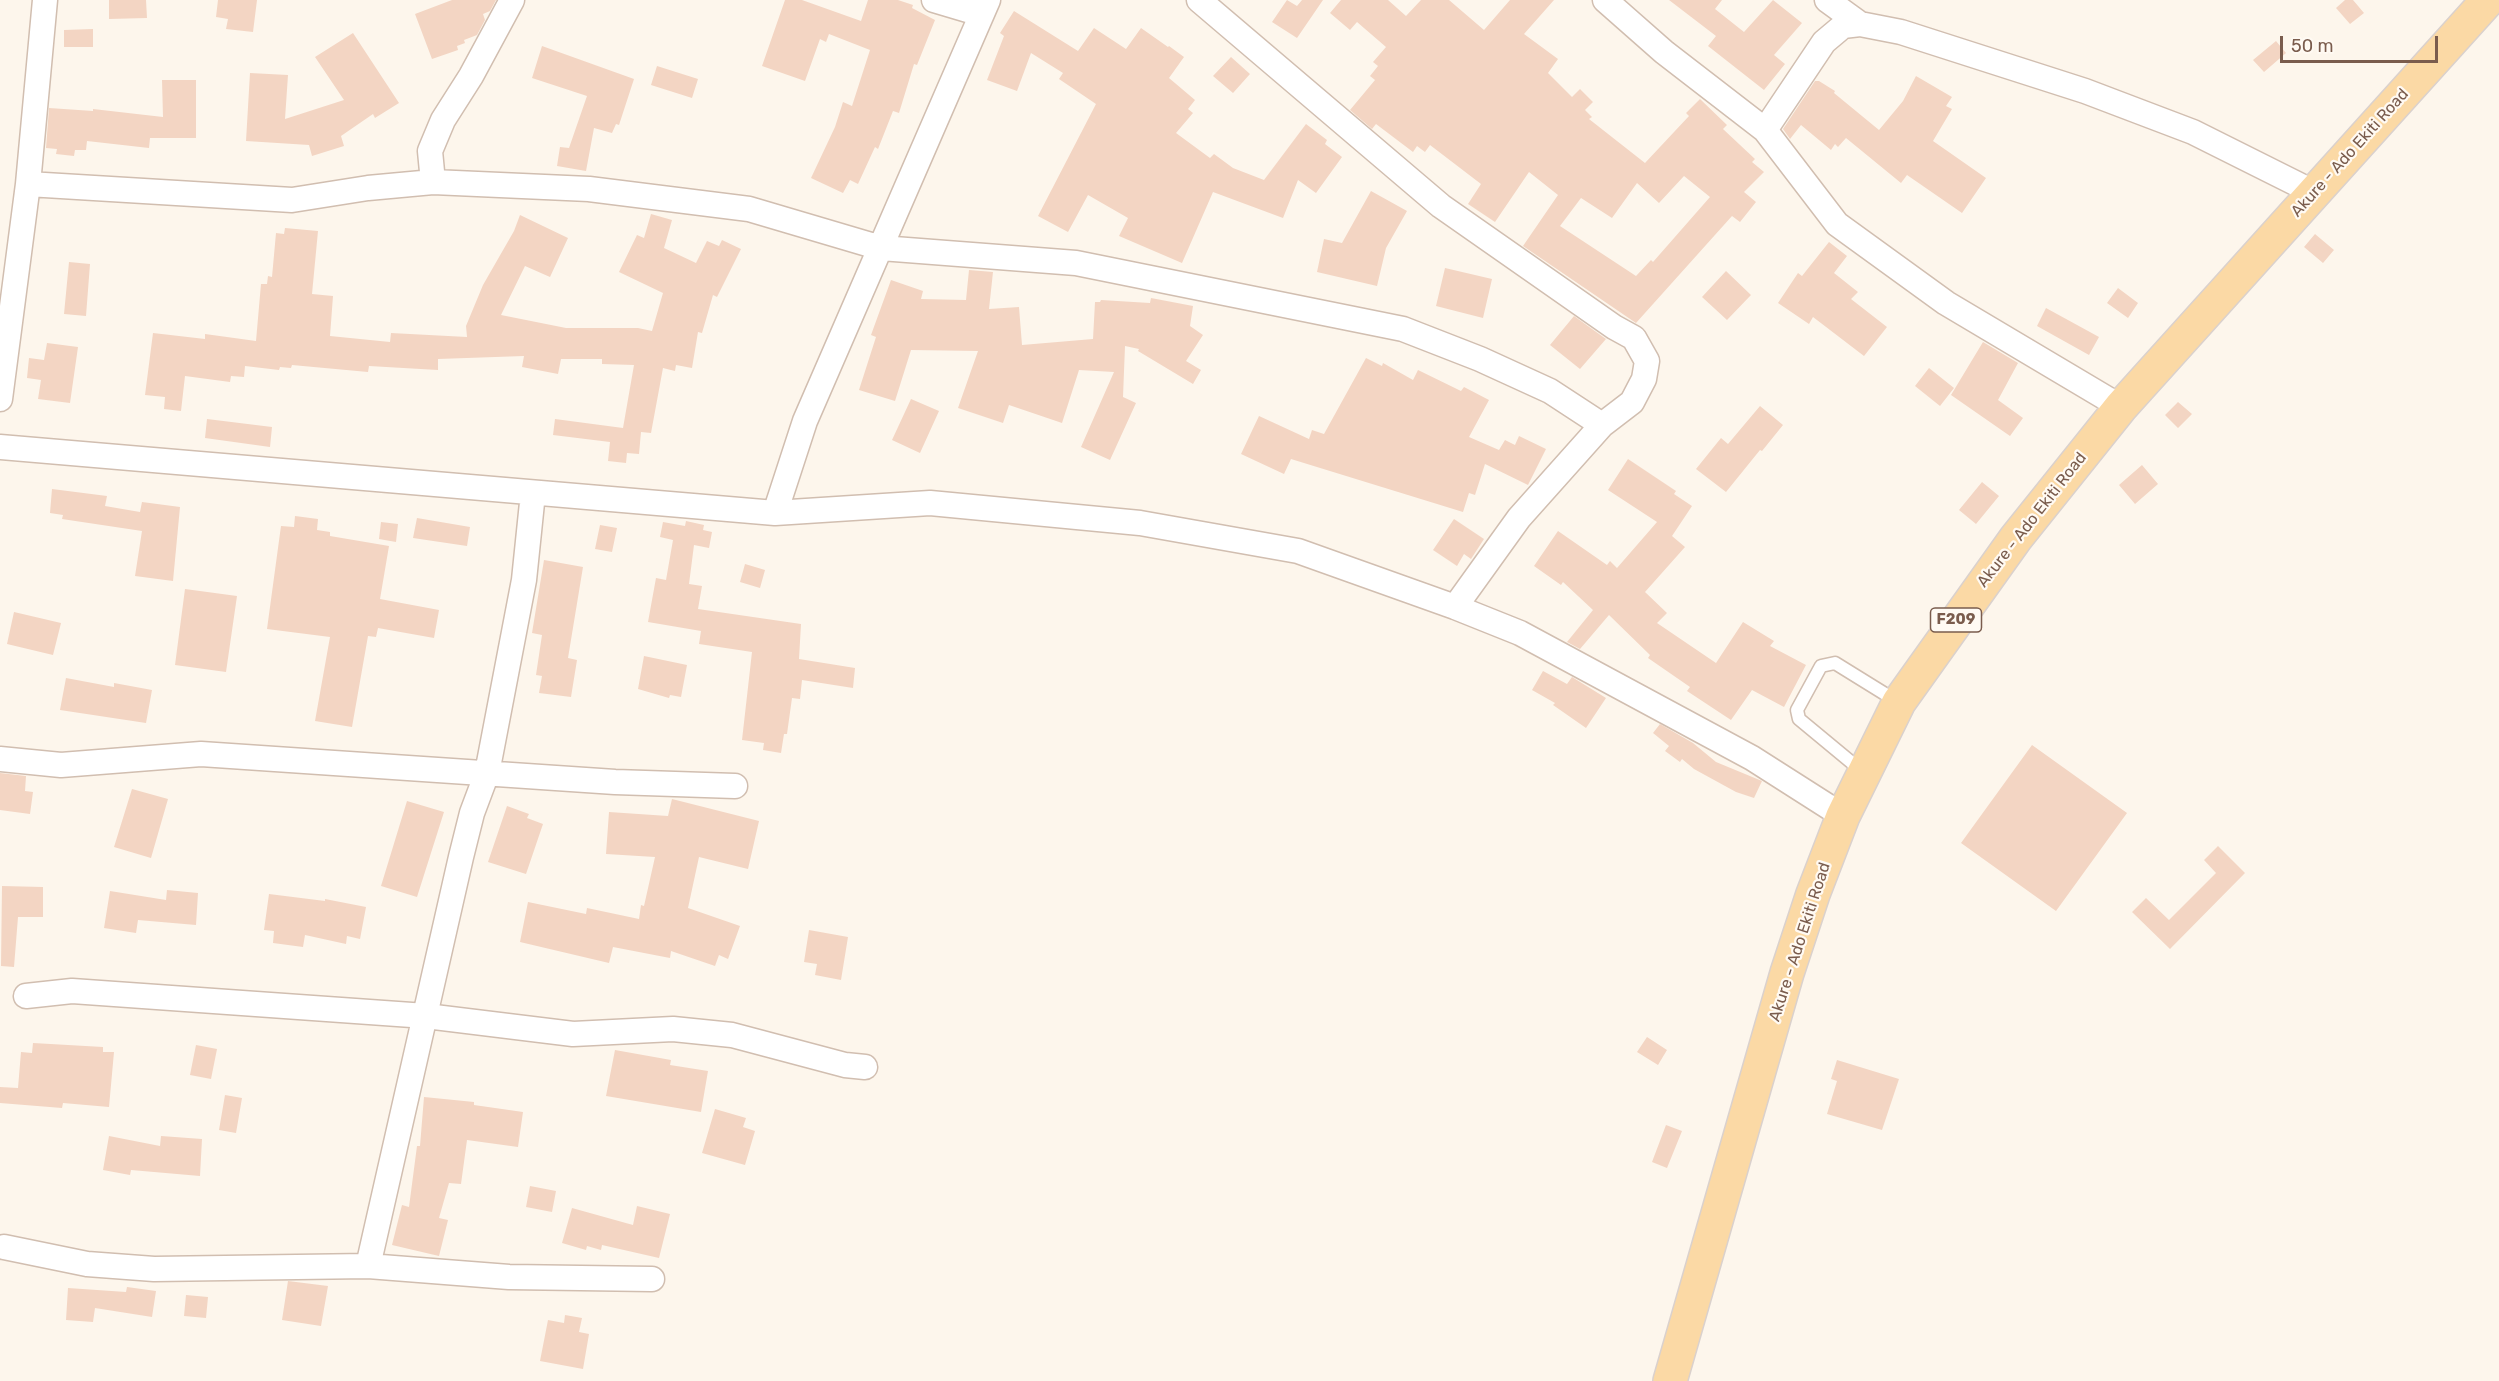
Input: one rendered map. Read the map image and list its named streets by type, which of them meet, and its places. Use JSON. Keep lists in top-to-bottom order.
{
  "streets": {
    "main road": ["Akure - Ado Ekiti Road", "F209"]
  },
  "scale_bar": "50 m"
}
